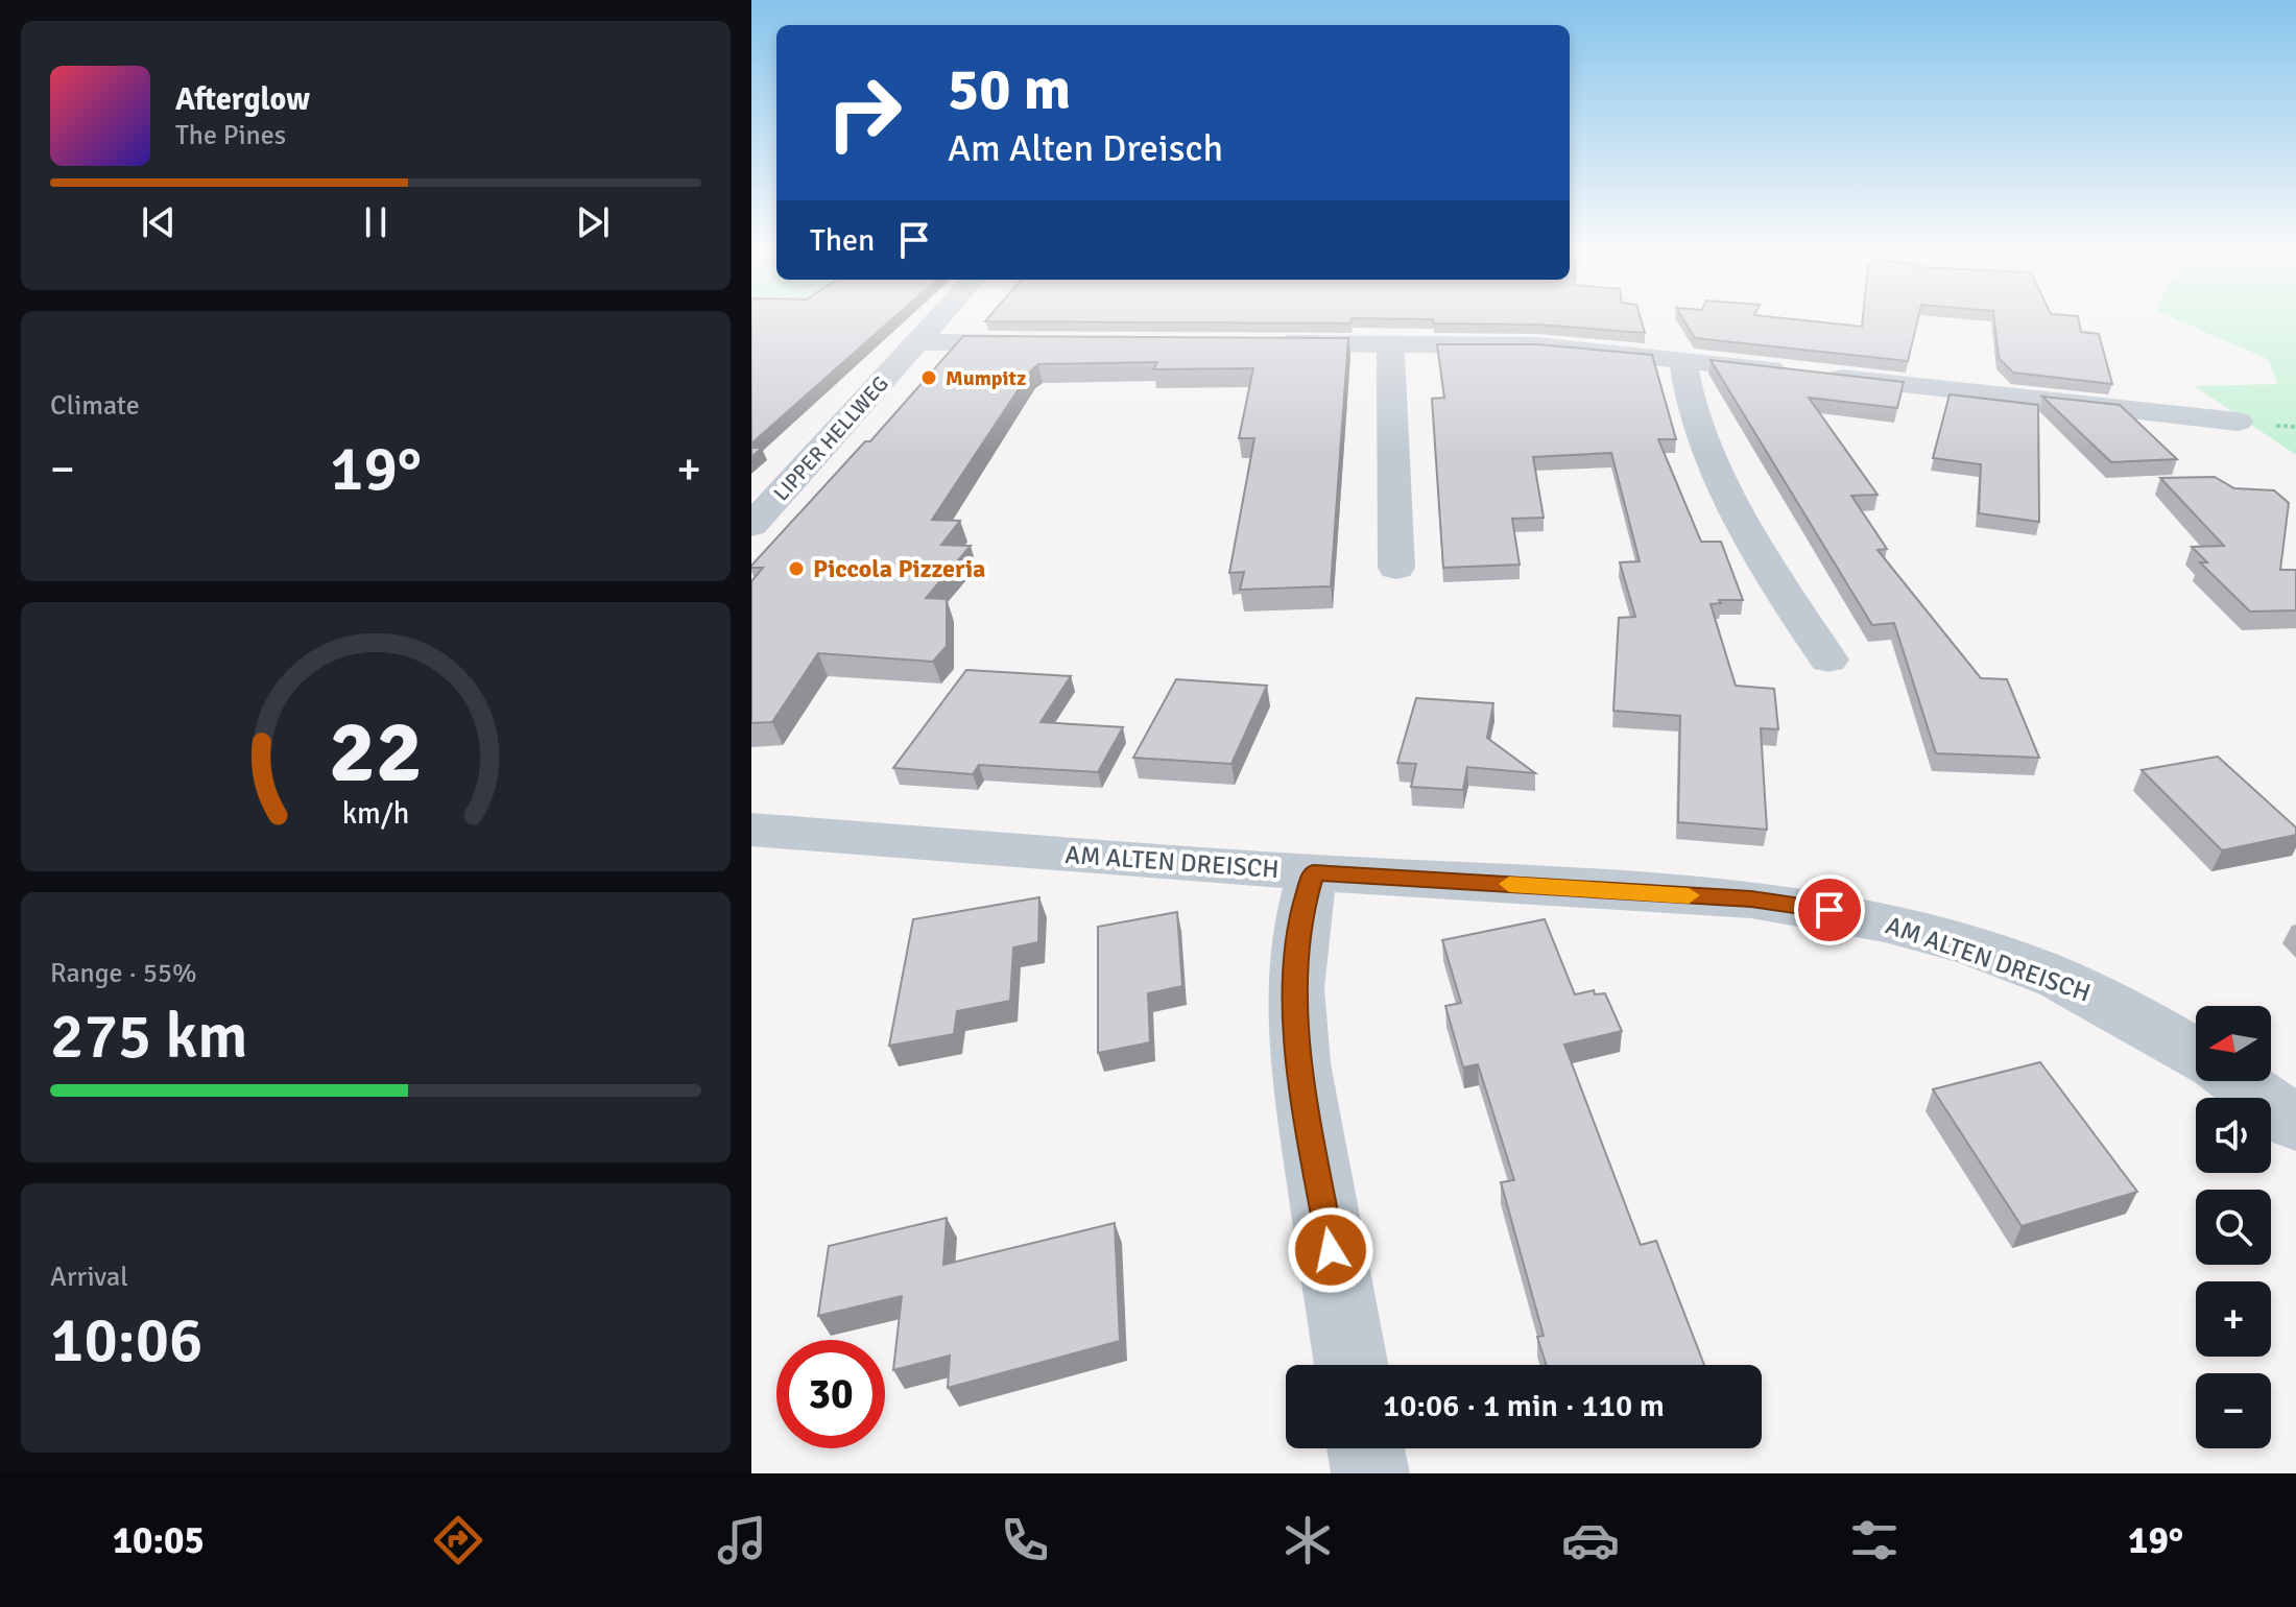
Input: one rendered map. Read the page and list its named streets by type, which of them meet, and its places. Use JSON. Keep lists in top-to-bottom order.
{
  "streets": {
    "street": ["LIPPER HELLWEG", "AM ALTEN DREISCH"]
  },
  "places": ["Mumpitz", "Piccola Pizzeria"],
  "north": "left",
  "page": {
    "turn": ["50 m", "Am Alten Dreisch"],
    "song": ["Afterglow", "The Pines"],
    "then": "Then",
    "tile": [
      "Climate",
      ["Range · 55%", "275 km"],
      ["Arrival", "10:06"]
    ],
    "heat": ["−", "19°", "+"],
    "map_buttons": ["+", "−"],
    "limit": "30",
    "trip": "10:06 · 1 min · 110 m",
    "tabs": ["10:05", "19°"],
    "gauge": ["22", "km/h"]
  }
}
